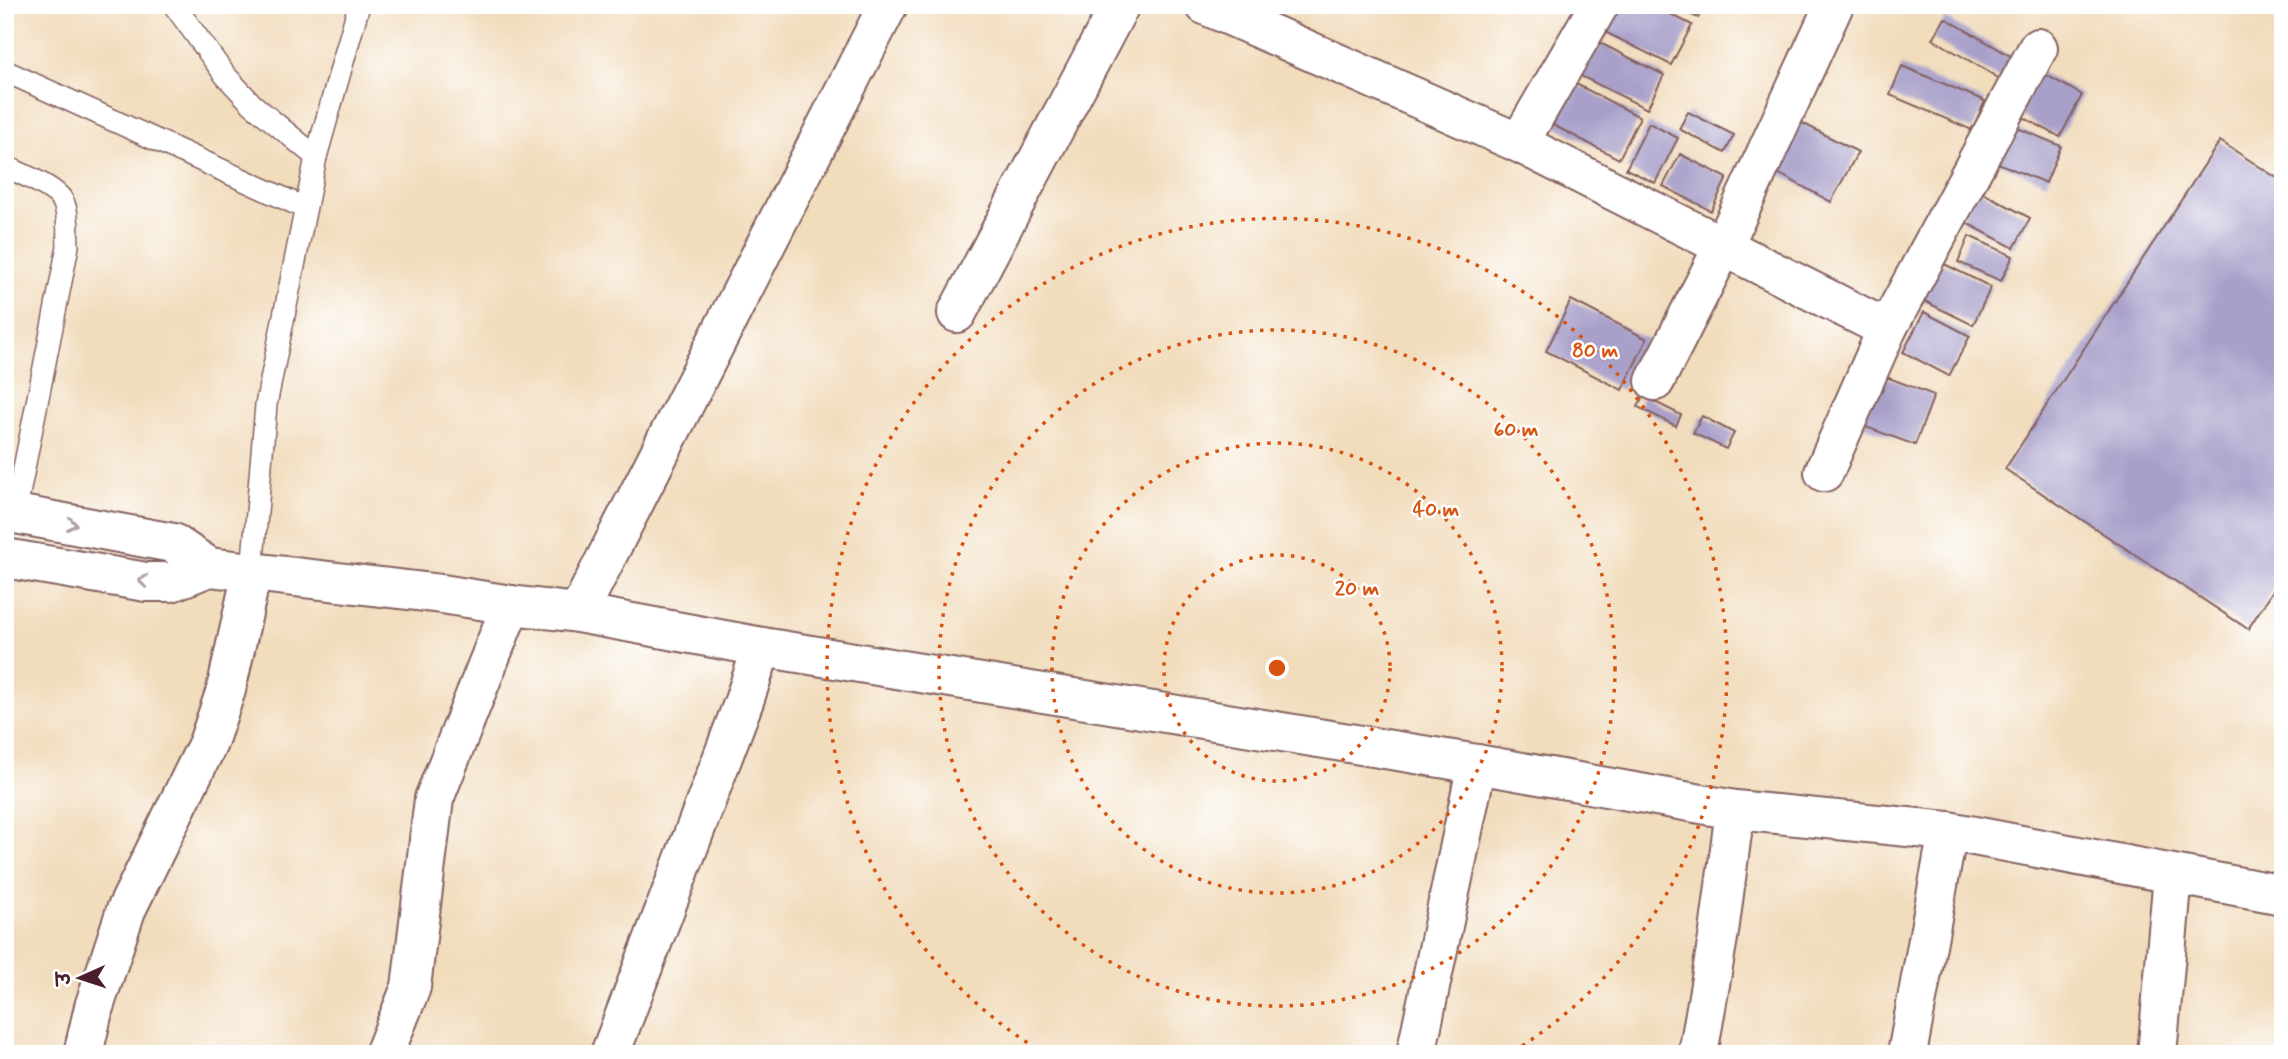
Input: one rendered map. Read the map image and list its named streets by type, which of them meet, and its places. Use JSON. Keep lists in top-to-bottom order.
{
  "north": "left",
  "rings": [
    "80 m",
    "60 m",
    "40 m",
    "20 m"
  ]
}
